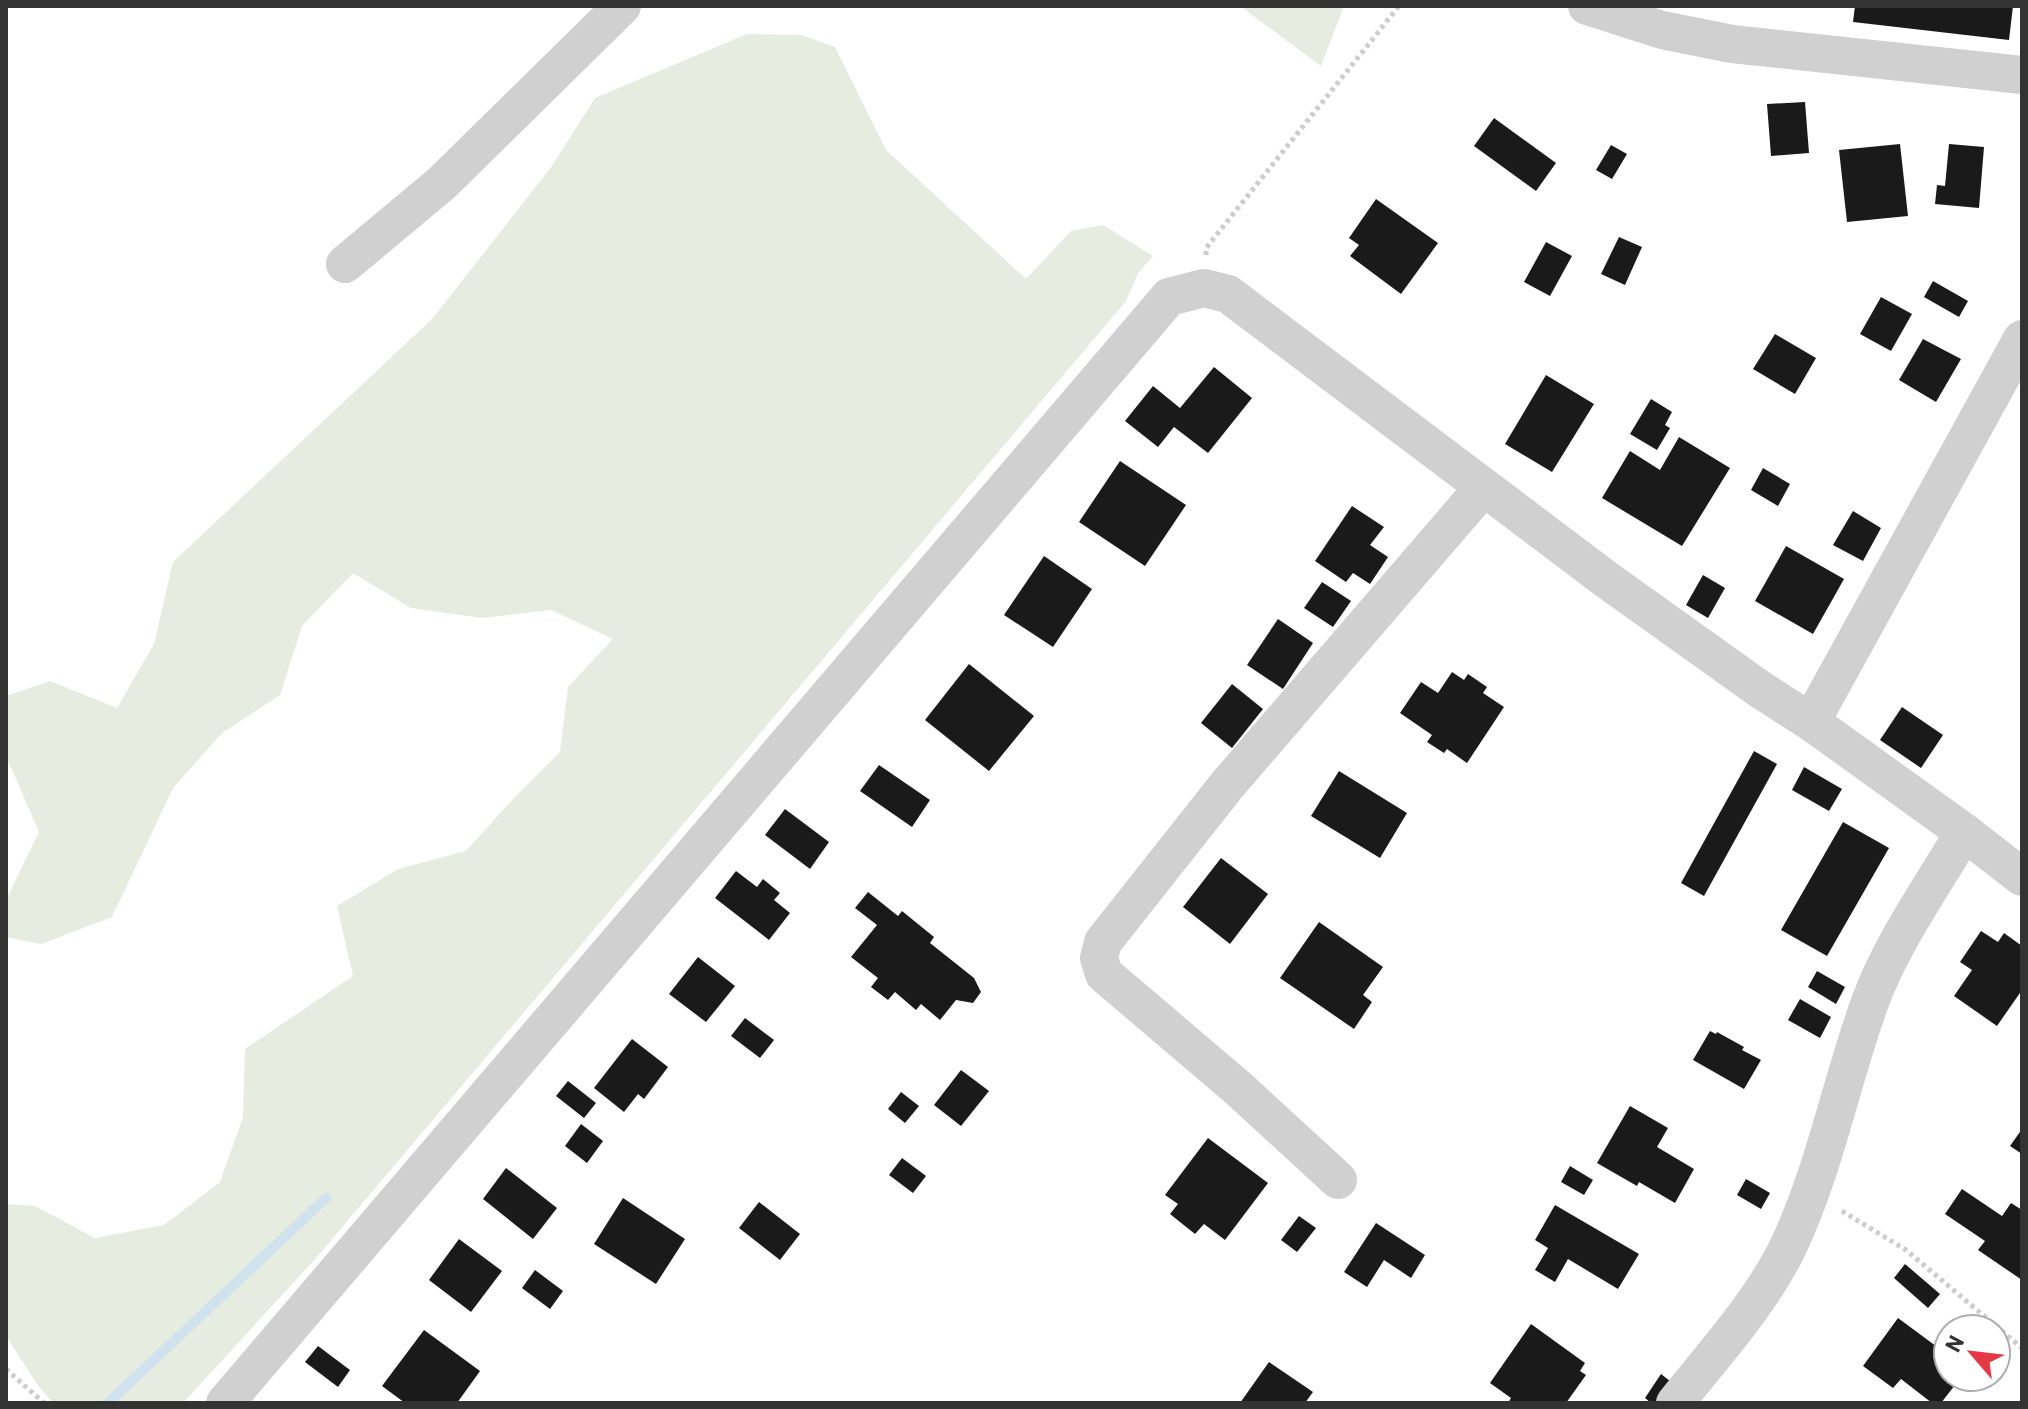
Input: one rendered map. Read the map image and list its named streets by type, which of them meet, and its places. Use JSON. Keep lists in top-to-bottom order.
{
  "north": "top left"
}
